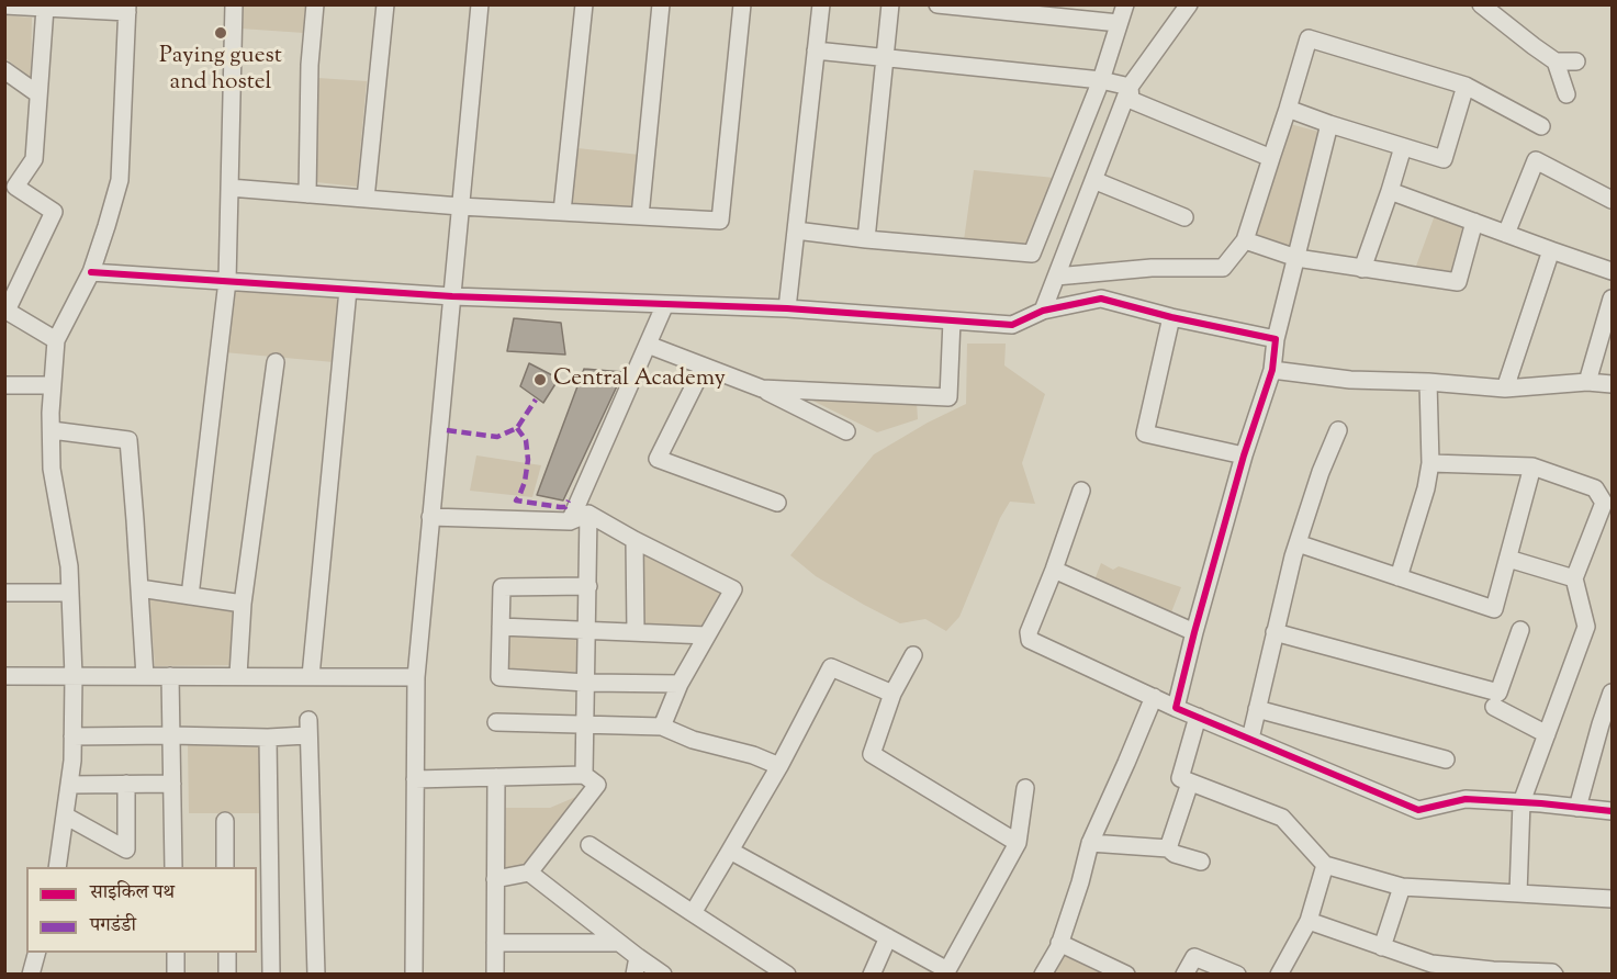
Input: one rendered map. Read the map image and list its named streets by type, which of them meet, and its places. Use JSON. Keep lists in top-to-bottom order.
{
  "places": ["Paying guest and hostel", "Central Academy"],
  "legend": ["साइकिल पथ", "पगडंडी"]
}
